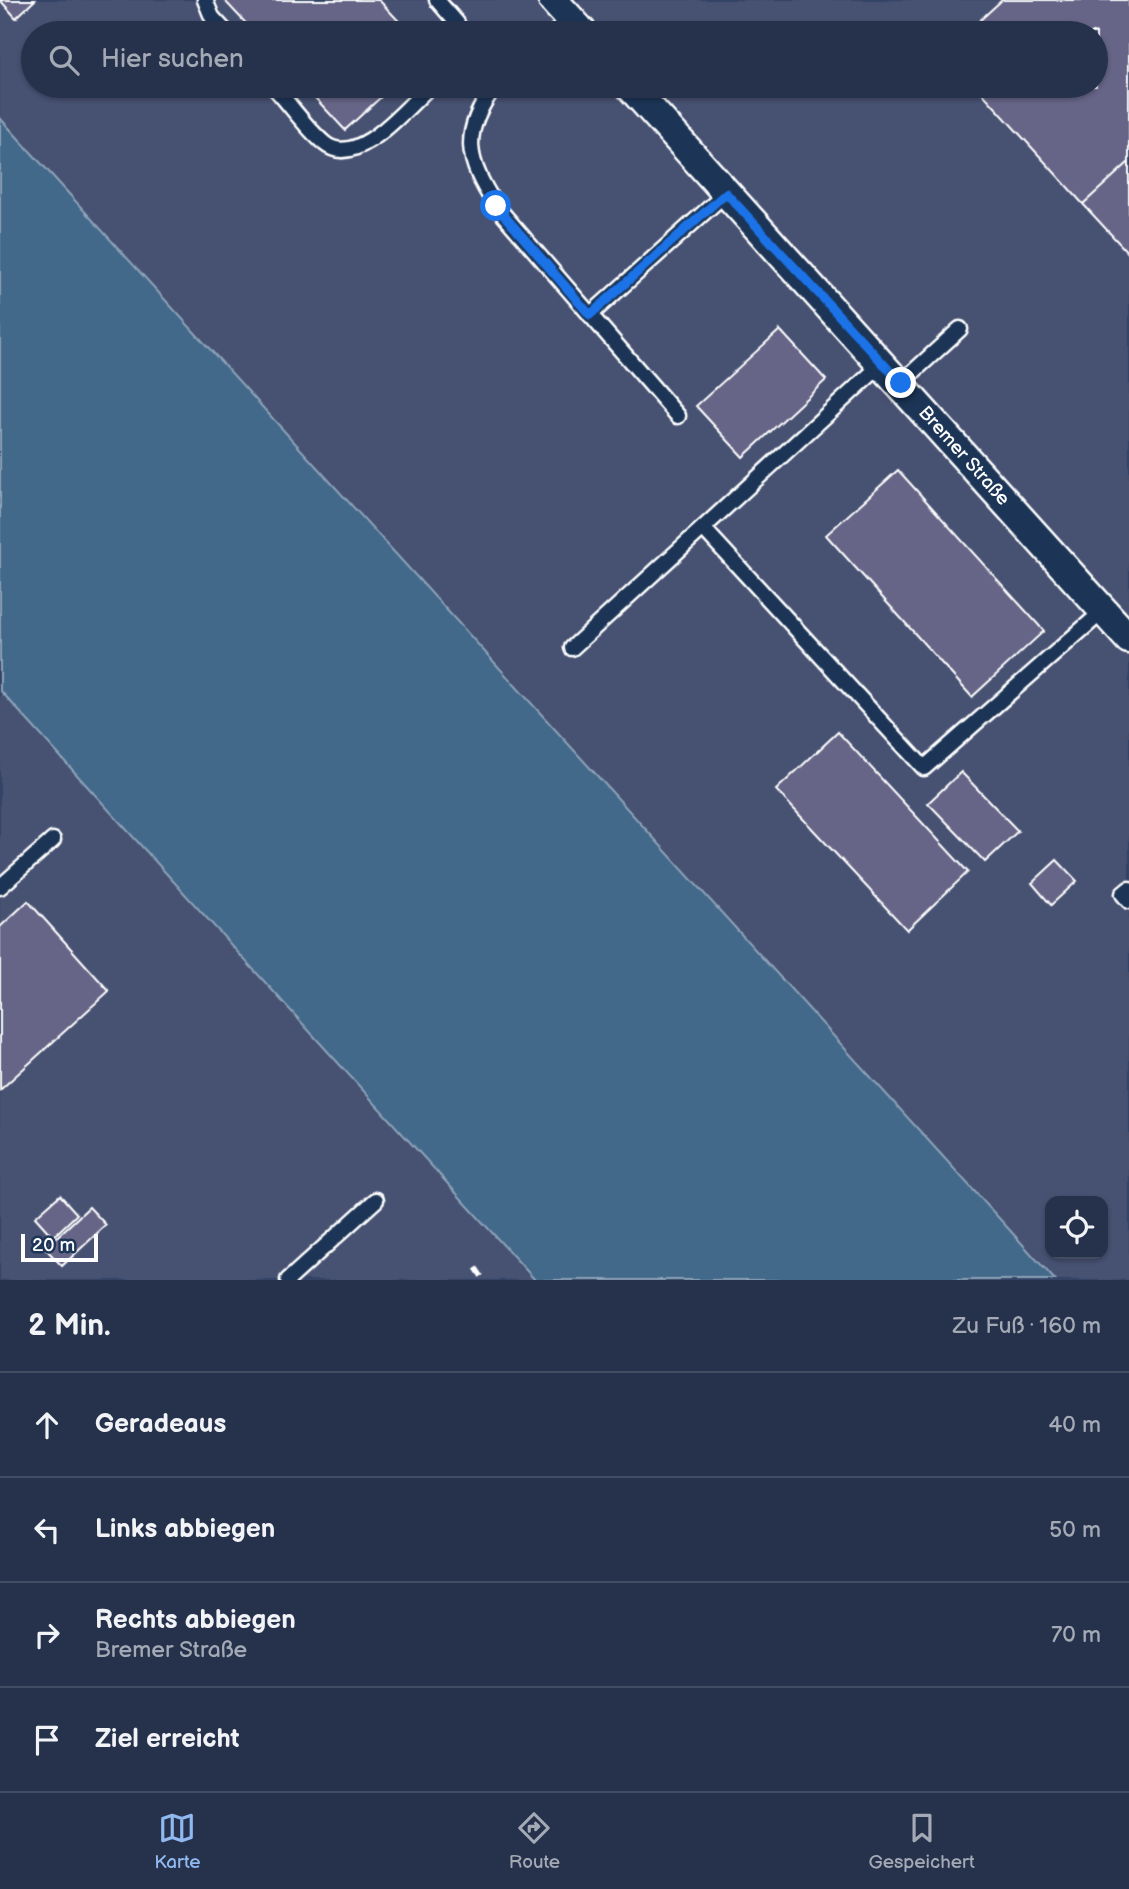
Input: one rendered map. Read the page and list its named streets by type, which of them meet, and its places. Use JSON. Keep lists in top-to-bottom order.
{
  "streets": {
    "street": ["Bremer Straße"]
  },
  "scale_bar": "20 m",
  "page": {
    "search": "Hier suchen",
    "scale": "20 m",
    "heading": ["2 Min.", "Zu Fuß · 160 m"],
    "list": [
      ["Geradeaus", "40 m"],
      ["Links abbiegen", "50 m"],
      ["Rechts abbiegen", "Bremer Straße", "70 m"],
      "Ziel erreicht"
    ],
    "nav": ["Karte", "Route", "Gespeichert"]
  }
}
